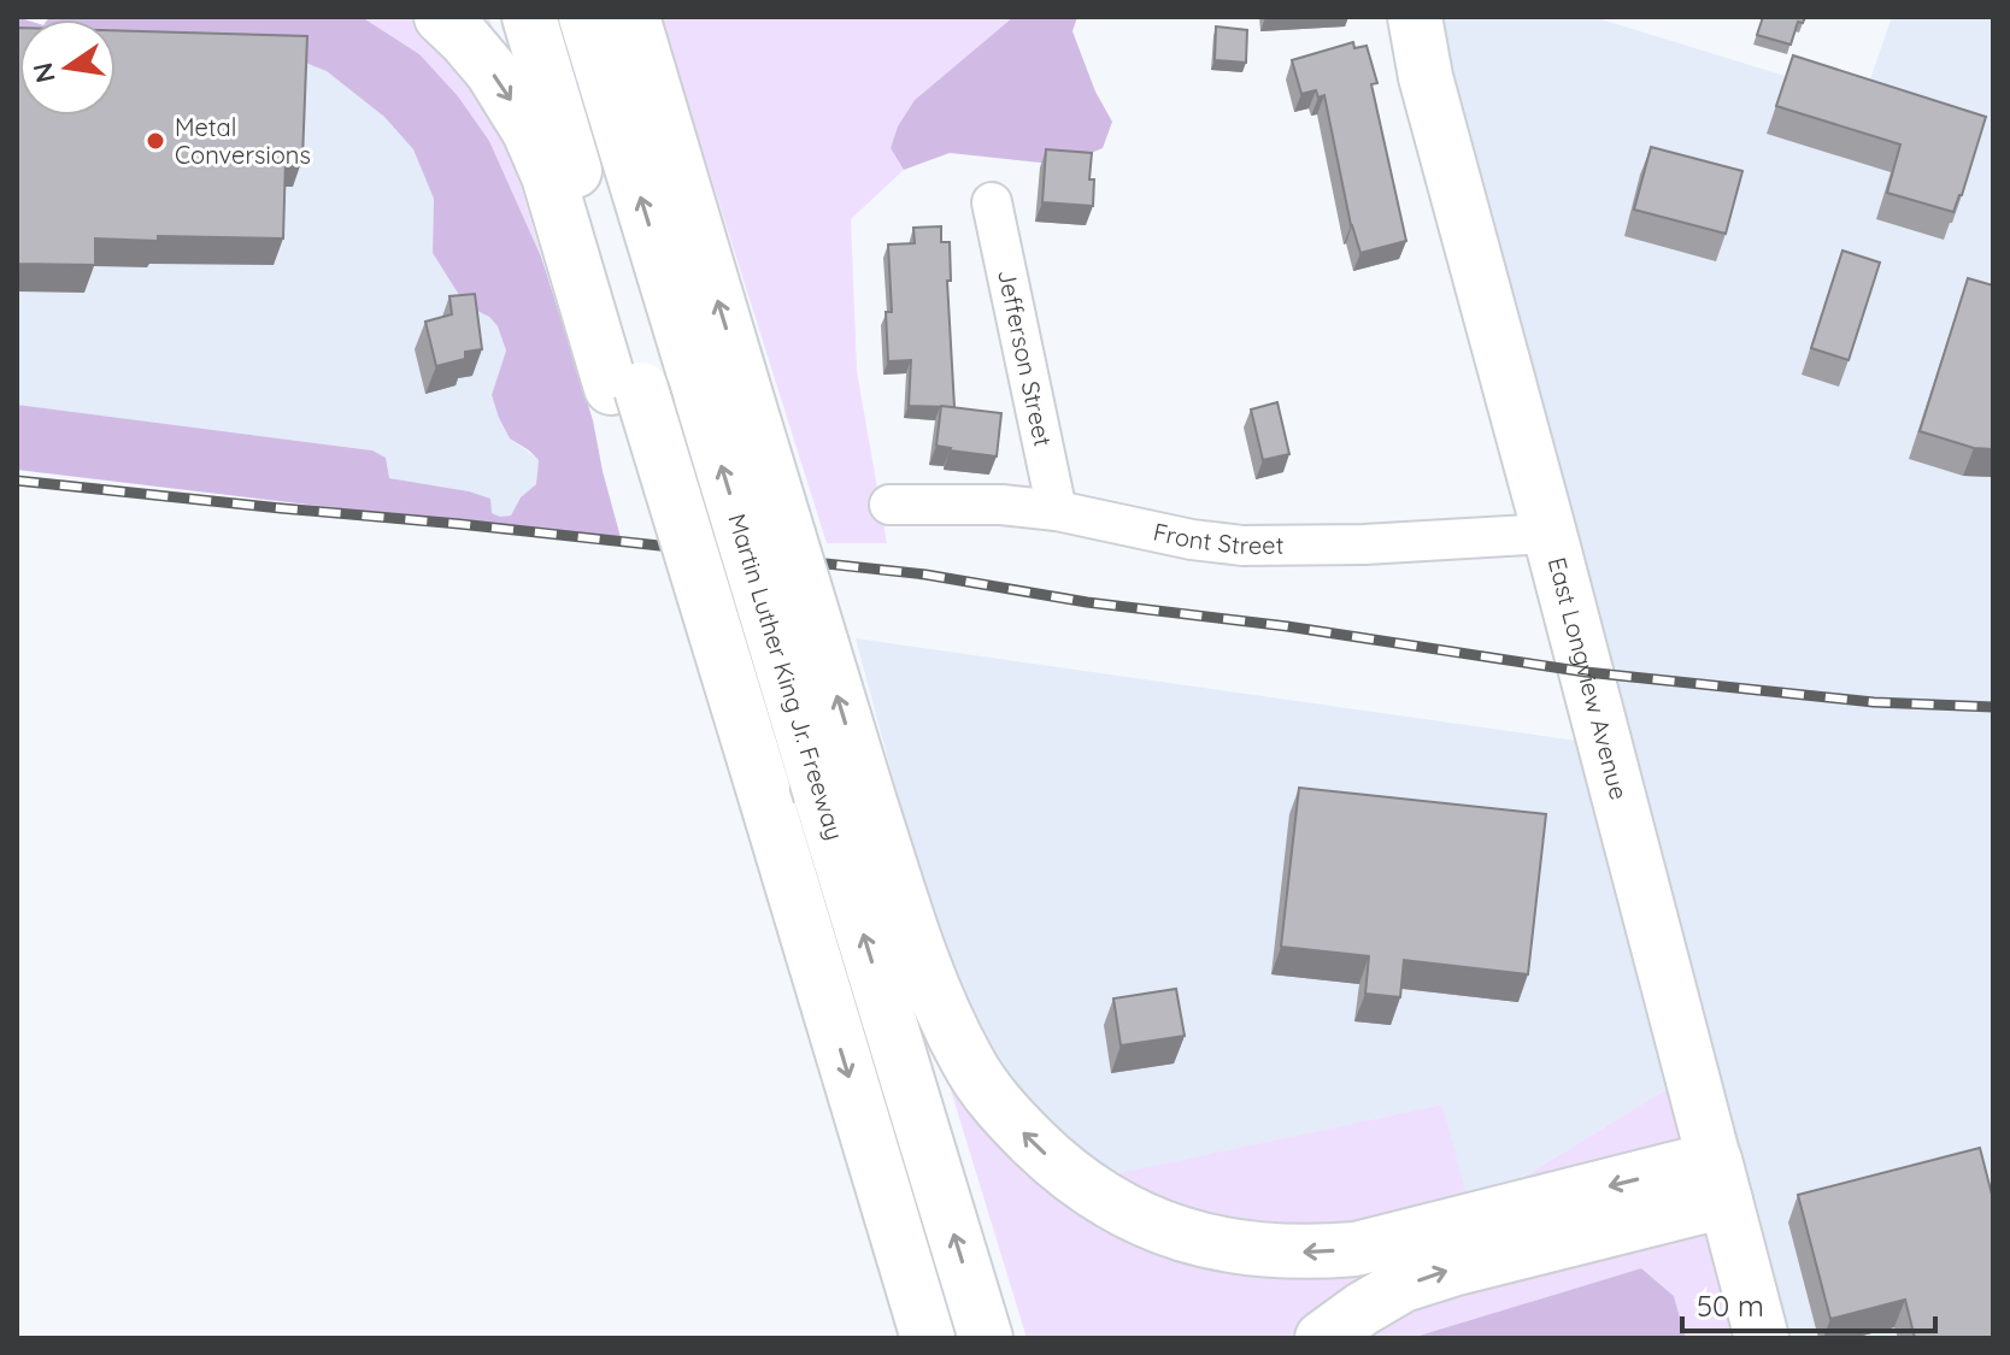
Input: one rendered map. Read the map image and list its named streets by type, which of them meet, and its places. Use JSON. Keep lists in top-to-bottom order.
{
  "streets": {
    "main road": ["Martin Luther King Jr. Freeway", "East Longview Avenue"],
    "street": ["Jefferson Street", "Front Street"]
  },
  "crossings": [
    ["Jefferson Street", "Front Street"],
    ["Front Street", "East Longview Avenue"]
  ],
  "places": ["Metal Conversions"],
  "scale_bar": "50 m",
  "north": "left"
}
